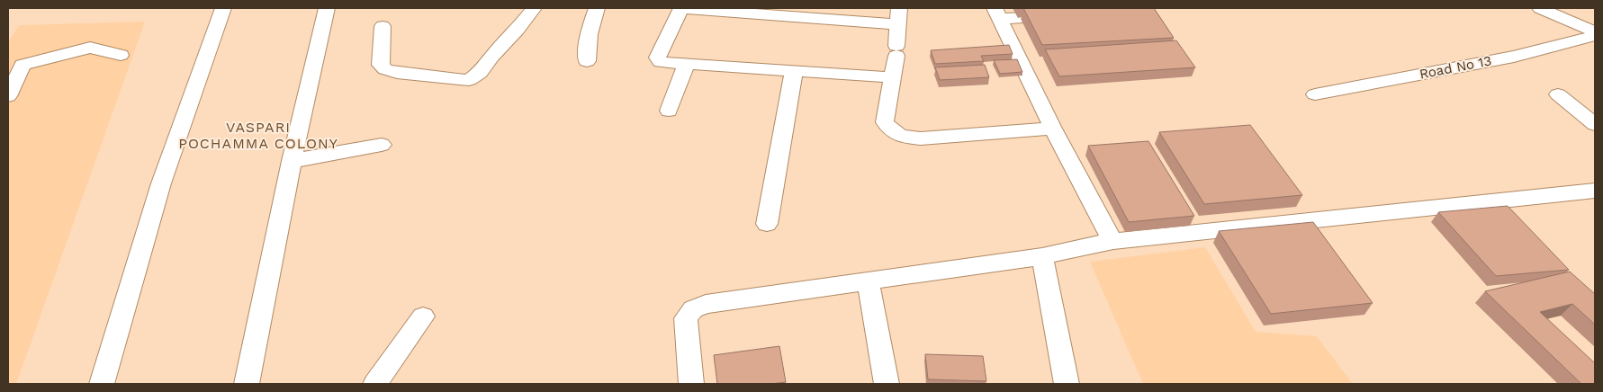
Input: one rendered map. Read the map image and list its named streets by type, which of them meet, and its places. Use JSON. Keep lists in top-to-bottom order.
{
  "streets": {
    "street": ["Road No 13"]
  },
  "districts": ["VASPARI POCHAMMA COLONY"]
}
